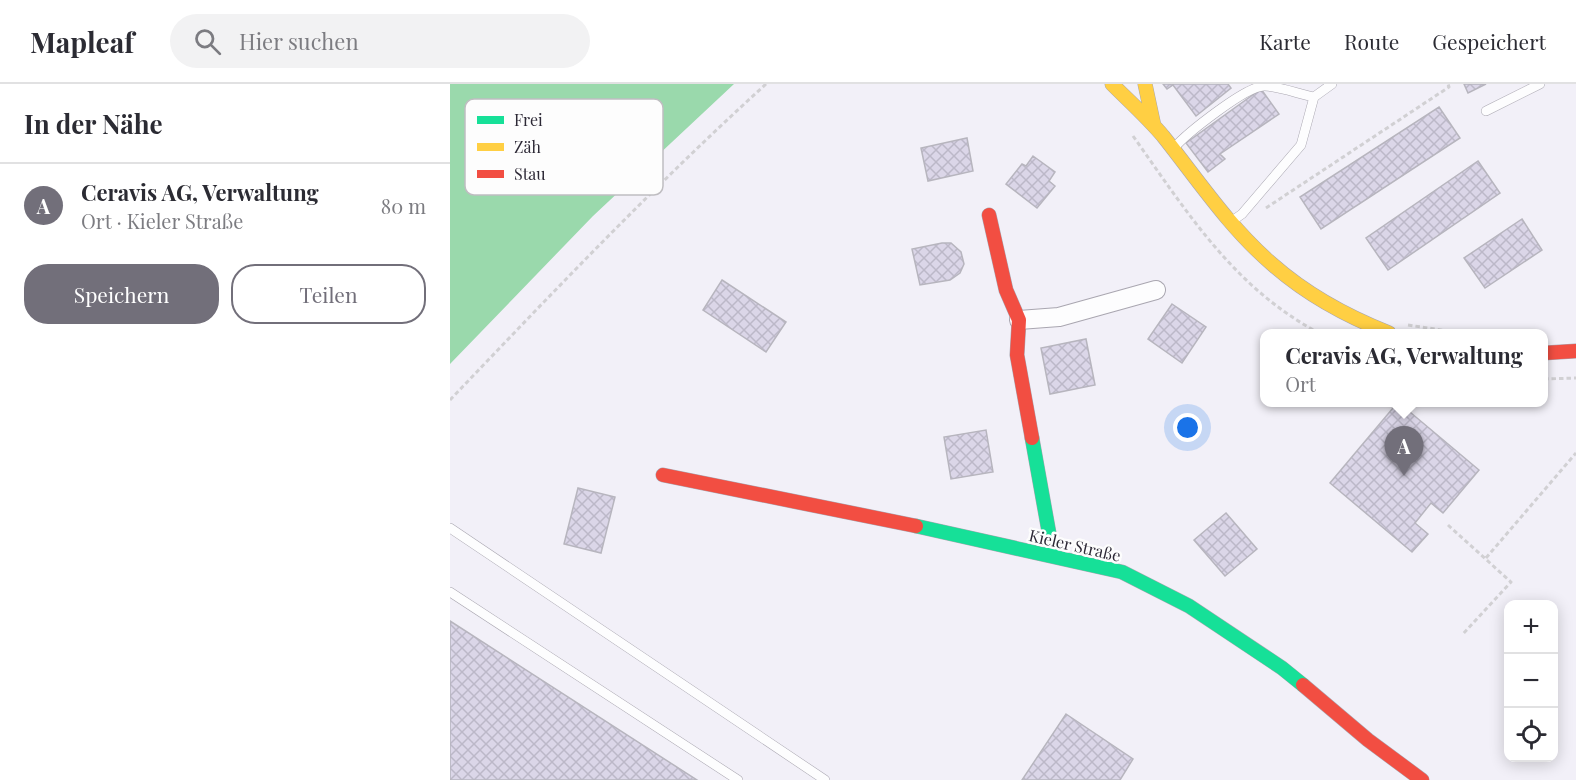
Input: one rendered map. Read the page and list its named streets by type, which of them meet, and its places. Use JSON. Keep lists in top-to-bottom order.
{
  "streets": {
    "street": ["Kieler Straße"]
  },
  "legend": ["Frei", "Zäh", "Stau"],
  "page": {
    "header": "Mapleaf",
    "search": "Hier suchen",
    "nav": ["Karte", "Route", "Gespeichert"],
    "heading": "In der Nähe",
    "list": [
      {
        "mark": "A",
        "name": "Ceravis AG, Verwaltung",
        "note": "Ort · Kieler Straße",
        "value": "80 m"
      }
    ],
    "buttons": ["Speichern", "Teilen"],
    "popup": ["Ceravis AG, Verwaltung", "Ort"],
    "pins": "A",
    "map_buttons": ["+", "−"]
  }
}
